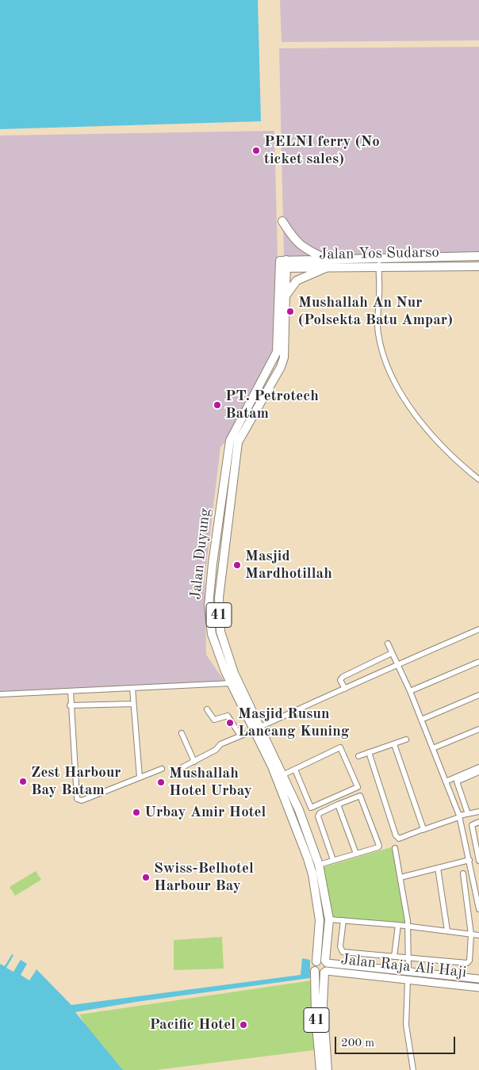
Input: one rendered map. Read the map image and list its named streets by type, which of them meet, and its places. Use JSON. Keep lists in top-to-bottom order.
{
  "streets": {
    "main road": [
      "Jalan Yos Sudarso",
      "Jalan Duyung",
      "41",
      "Jalan Raja Ali Haji"
    ]
  },
  "crossings": [
    ["Jalan Yos Sudarso", "Jalan Duyung"],
    ["Jalan Duyung", "41"],
    ["Jalan Duyung", "Jalan Raja Ali Haji"],
    ["41", "Jalan Raja Ali Haji"]
  ],
  "places": [
    "PELNI ferry (No ticket sales)",
    "Mushallah An Nur (Polsekta Batu Ampar)",
    "PT. Petrotech Batam",
    "Masjid Mardhotillah",
    "Masjid Rusun Lancang Kuning",
    "Zest Harbour Bay Batam",
    "Mushallah Hotel Urbay",
    "Urbay Amir Hotel",
    "Swiss-Belhotel Harbour Bay",
    "Pacific Hotel"
  ],
  "scale_bar": "200 m"
}
